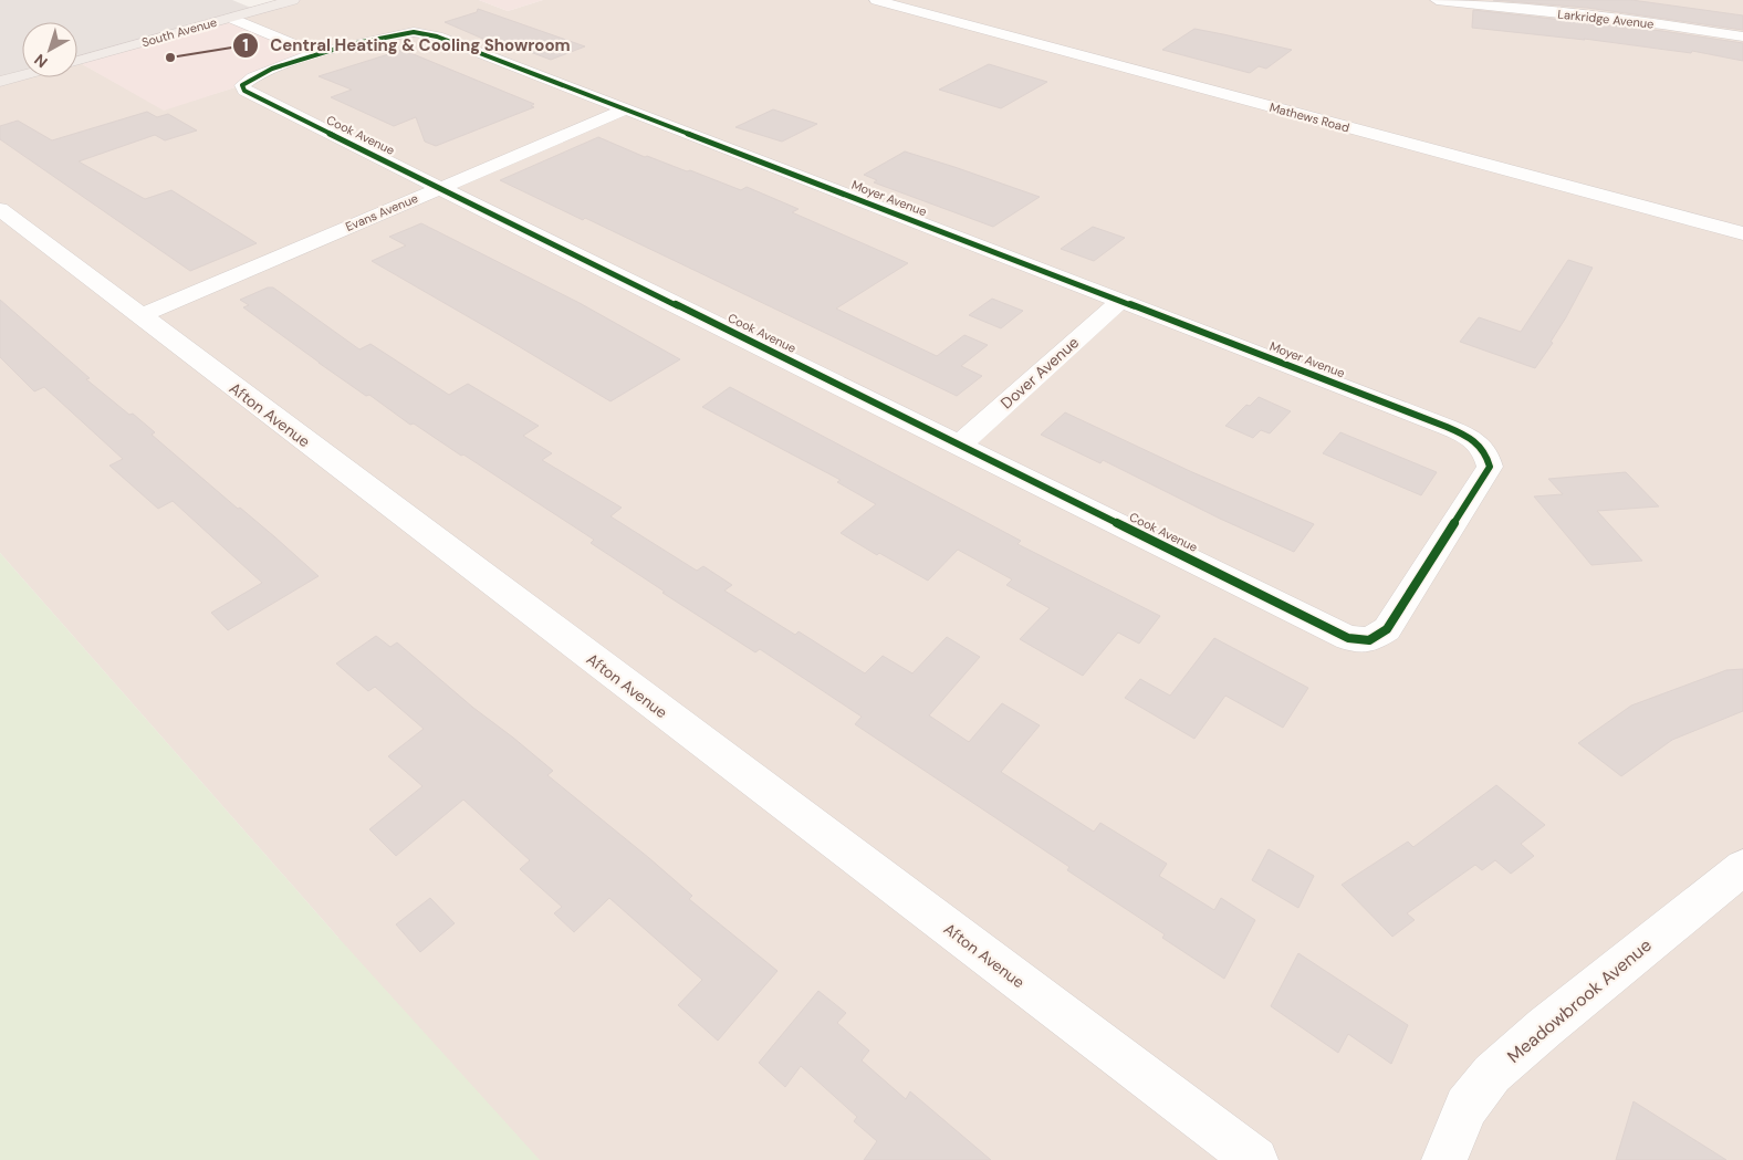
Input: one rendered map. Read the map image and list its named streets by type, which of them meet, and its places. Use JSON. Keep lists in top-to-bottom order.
{
  "streets": {
    "main road": ["South Avenue"],
    "street": [
      "Larkridge Avenue",
      "Mathews Road",
      "Cook Avenue",
      "Moyer Avenue",
      "Evans Avenue",
      "Dover Avenue",
      "Afton Avenue",
      "Meadowbrook Avenue"
    ]
  },
  "crossings": [
    ["Cook Avenue", "Moyer Avenue"],
    ["Cook Avenue", "Evans Avenue"],
    ["Cook Avenue", "Dover Avenue"],
    ["Moyer Avenue", "Evans Avenue"],
    ["Moyer Avenue", "Dover Avenue"],
    ["Evans Avenue", "Afton Avenue"]
  ],
  "places": ["Central Heating & Cooling Showroom"],
  "north": "bottom left"
}
